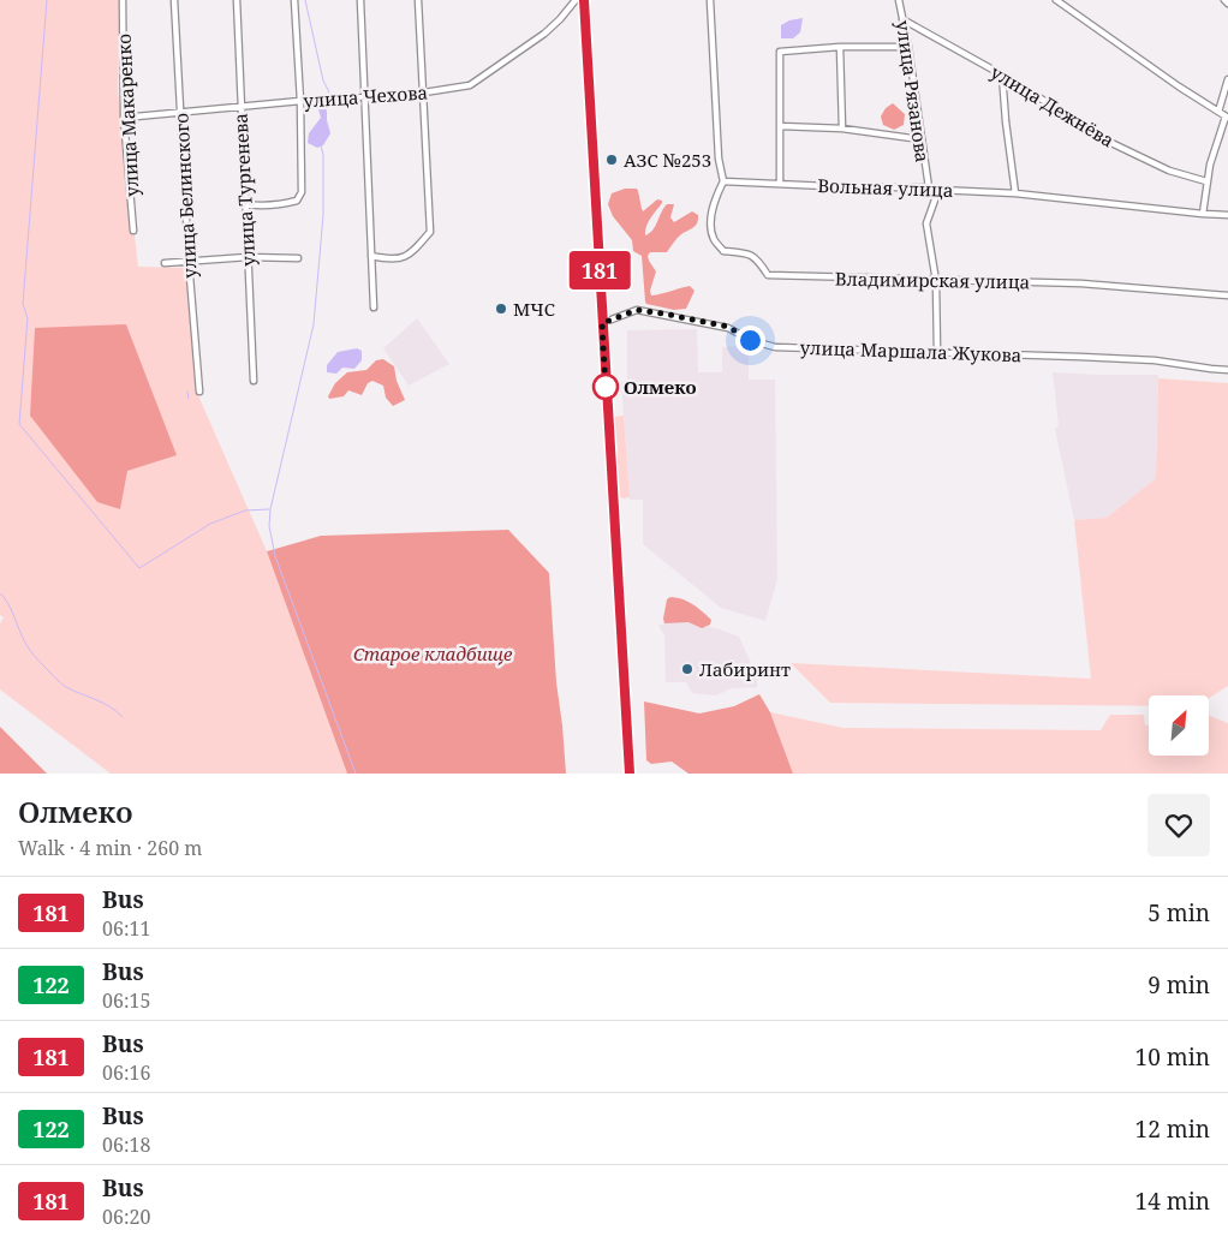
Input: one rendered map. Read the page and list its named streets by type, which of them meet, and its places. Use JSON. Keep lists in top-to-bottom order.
{
  "streets": {
    "street": [
      "улица Рязанова",
      "улица Чехова",
      "улица Дежнёва",
      "улица Макаренко",
      "Вольная улица",
      "улица Тургенева",
      "улица Белинского",
      "Владимирская улица",
      "улица Маршала Жукова"
    ]
  },
  "crossings": [
    ["улица Рязанова", "улица Дежнёва"],
    ["улица Рязанова", "Вольная улица"],
    ["улица Чехова", "улица Макаренко"],
    ["улица Чехова", "улица Тургенева"],
    ["улица Чехова", "улица Белинского"],
    ["Вольная улица", "Владимирская улица"]
  ],
  "parks": ["Старое кладбище"],
  "places": [
    "АЗС №253",
    "МЧС",
    "Олмеко",
    "Лабиринт"
  ],
  "lines": ["bus line 181"],
  "north": "top right",
  "page": {
    "on_map": "181",
    "heading": ["Олмеко", "Walk · 4 min · 260 m"],
    "list": [
      {
        "mark": "181",
        "name": "Bus",
        "note": "06:11",
        "value": "5 min"
      },
      {
        "mark": "122",
        "name": "Bus",
        "note": "06:15",
        "value": "9 min"
      },
      {
        "mark": "181",
        "name": "Bus",
        "note": "06:16",
        "value": "10 min"
      },
      {
        "mark": "122",
        "name": "Bus",
        "note": "06:18",
        "value": "12 min"
      },
      {
        "mark": "181",
        "name": "Bus",
        "note": "06:20",
        "value": "14 min"
      }
    ]
  }
}
